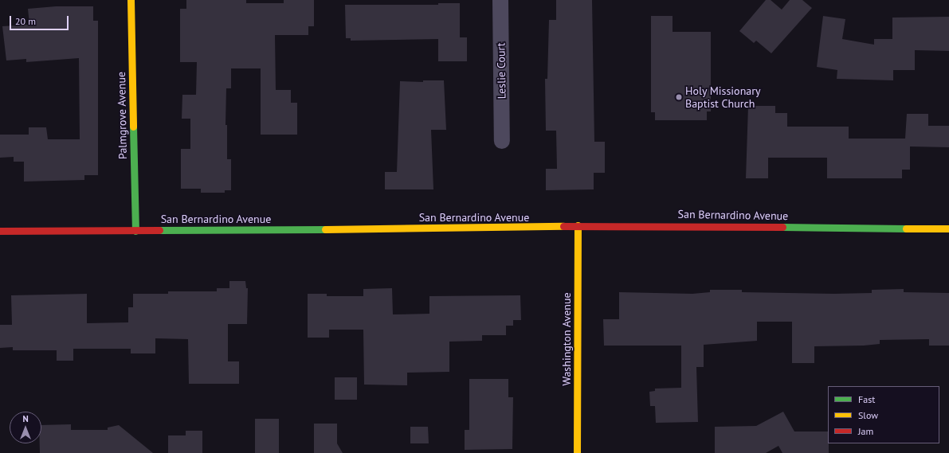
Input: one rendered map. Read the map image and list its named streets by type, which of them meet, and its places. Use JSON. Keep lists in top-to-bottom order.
{
  "streets": {
    "main road": ["Palmgrove Avenue", "San Bernardino Avenue", "Washington Avenue"],
    "street": ["Leslie Court"]
  },
  "crossings": [
    ["Palmgrove Avenue", "San Bernardino Avenue"],
    ["San Bernardino Avenue", "Washington Avenue"]
  ],
  "places": ["Holy Missionary Baptist Church"],
  "legend": ["Fast", "Slow", "Jam"],
  "scale_bar": "20 m",
  "north": "top"
}
